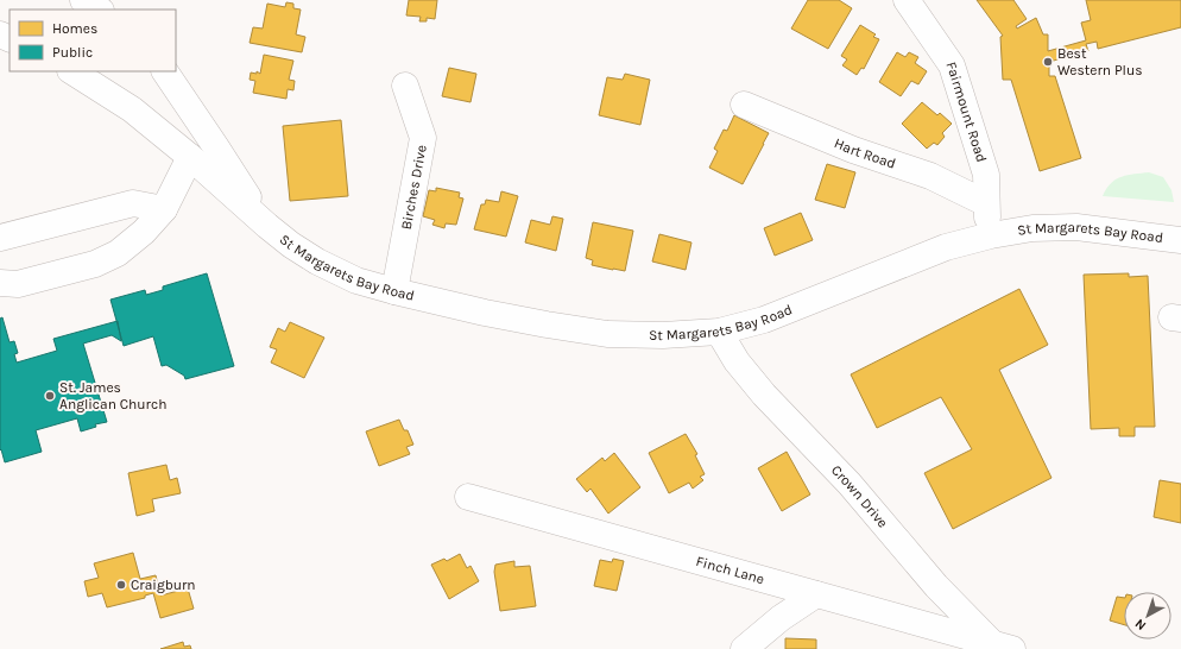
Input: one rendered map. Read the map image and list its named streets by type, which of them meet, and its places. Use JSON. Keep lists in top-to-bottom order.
{
  "streets": {
    "street": [
      "Fairmount Road",
      "Hart Road",
      "Birches Drive",
      "St Margarets Bay Road",
      "Crown Drive",
      "Finch Lane"
    ]
  },
  "crossings": [
    ["Fairmount Road", "Hart Road"],
    ["Fairmount Road", "St Margarets Bay Road"],
    ["Birches Drive", "St Margarets Bay Road"],
    ["St Margarets Bay Road", "Crown Drive"],
    ["Crown Drive", "Finch Lane"]
  ],
  "places": ["Best Western Plus", "St. James Anglican Church", "Craigburn"],
  "legend": ["Homes", "Public"],
  "north": "bottom left"
}
